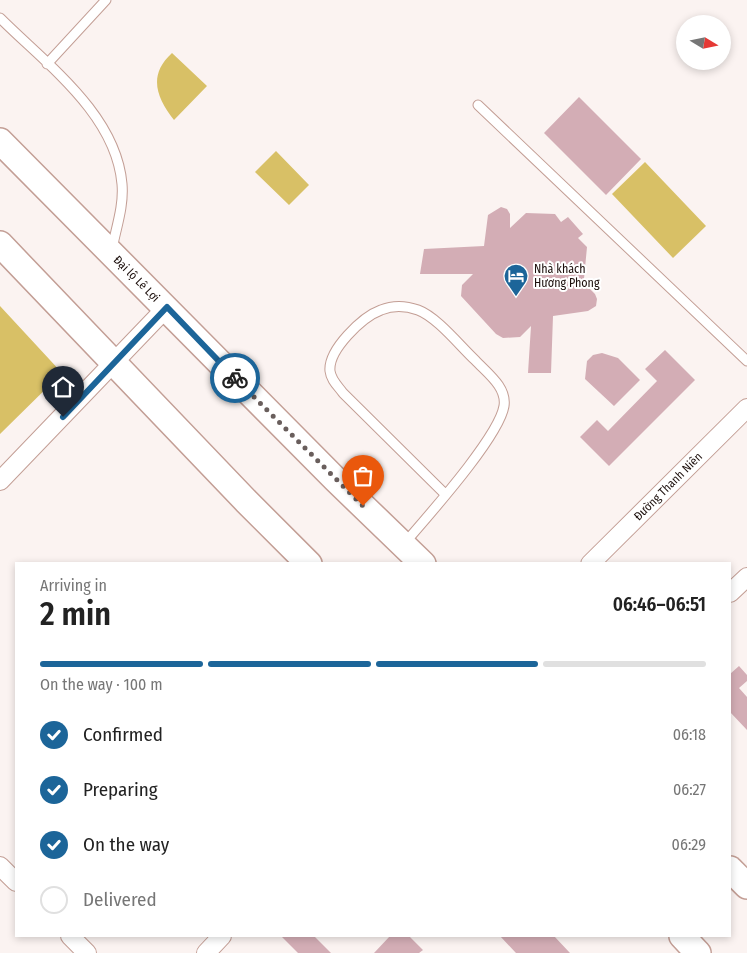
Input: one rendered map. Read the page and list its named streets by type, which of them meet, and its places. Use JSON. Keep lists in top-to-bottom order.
{
  "streets": {
    "main road": ["Đại lộ Lê Lợi"],
    "street": ["Đường Thanh Niên"]
  },
  "places": {
    "hotel": ["Nhà khách Hương Phong"]
  },
  "north": "right",
  "page": {
    "heading": ["2 min", "Arriving in", "06:46–06:51"],
    "bar": "On the way · 100 m",
    "list": [
      ["Confirmed", "06:18"],
      ["Preparing", "06:27"],
      ["On the way", "06:29"],
      "Delivered"
    ]
  }
}
